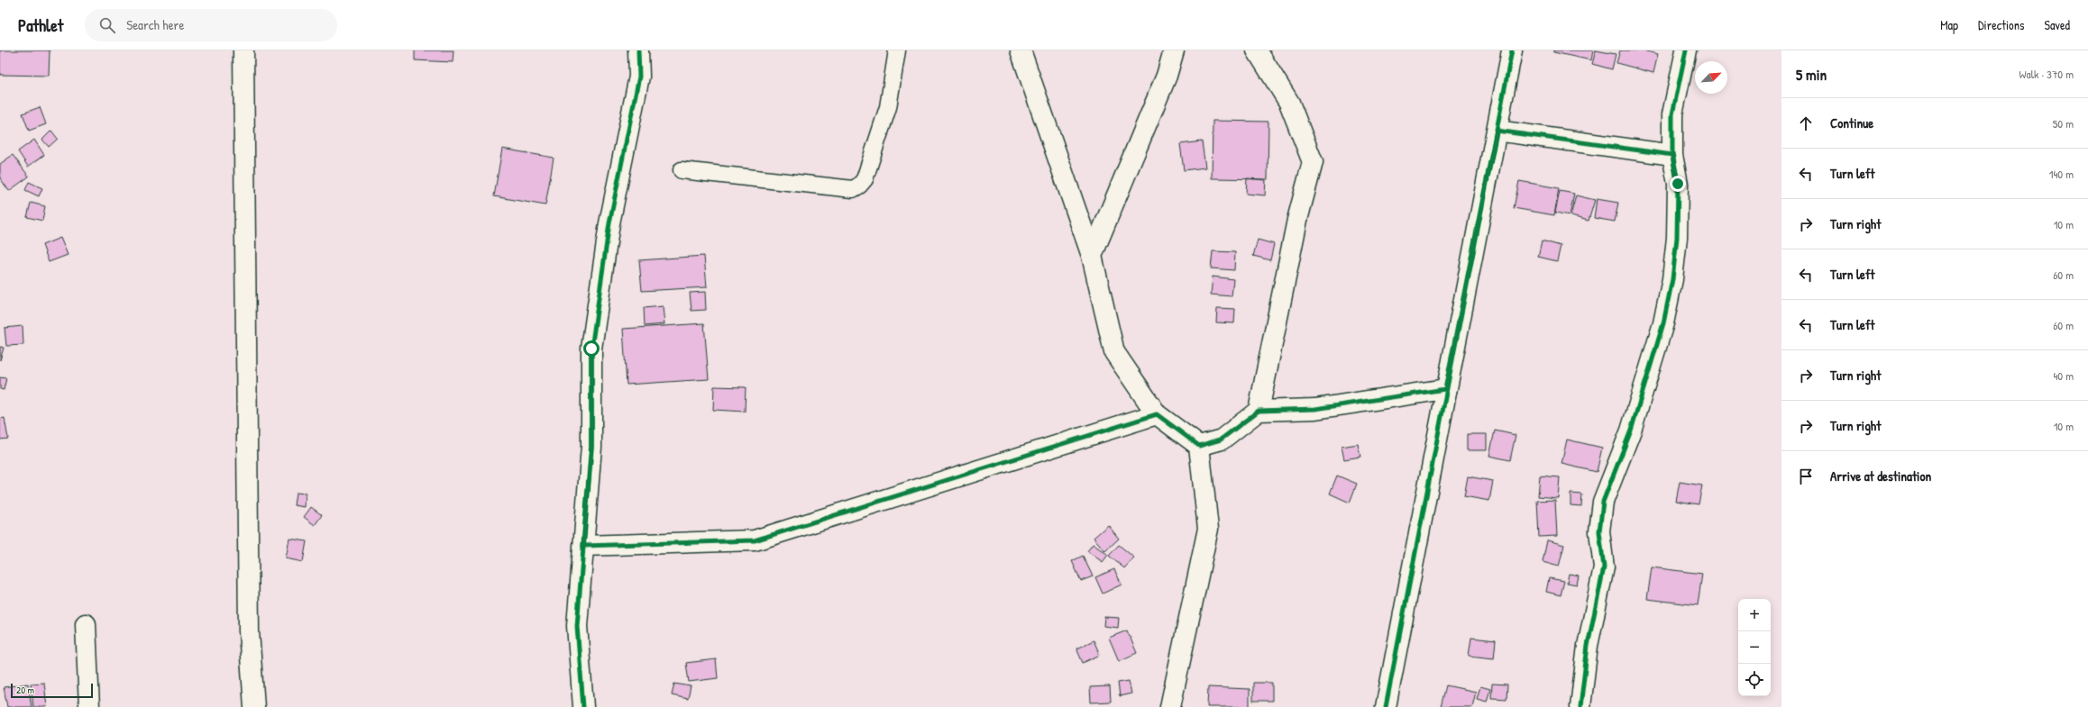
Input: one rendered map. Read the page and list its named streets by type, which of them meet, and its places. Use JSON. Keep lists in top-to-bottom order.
{
  "scale_bar": "20 m",
  "north": "top right",
  "page": {
    "header": "Pathlet",
    "search": "Search here",
    "nav": ["Map", "Directions", "Saved"],
    "heading": ["5 min", "Walk · 370 m"],
    "list": [
      ["Continue", "50 m"],
      ["Turn left", "140 m"],
      ["Turn right", "10 m"],
      ["Turn left", "60 m"],
      ["Turn left", "60 m"],
      ["Turn right", "40 m"],
      ["Turn right", "10 m"],
      "Arrive at destination"
    ],
    "map_buttons": ["+", "−"],
    "scale": "20 m"
  }
}
